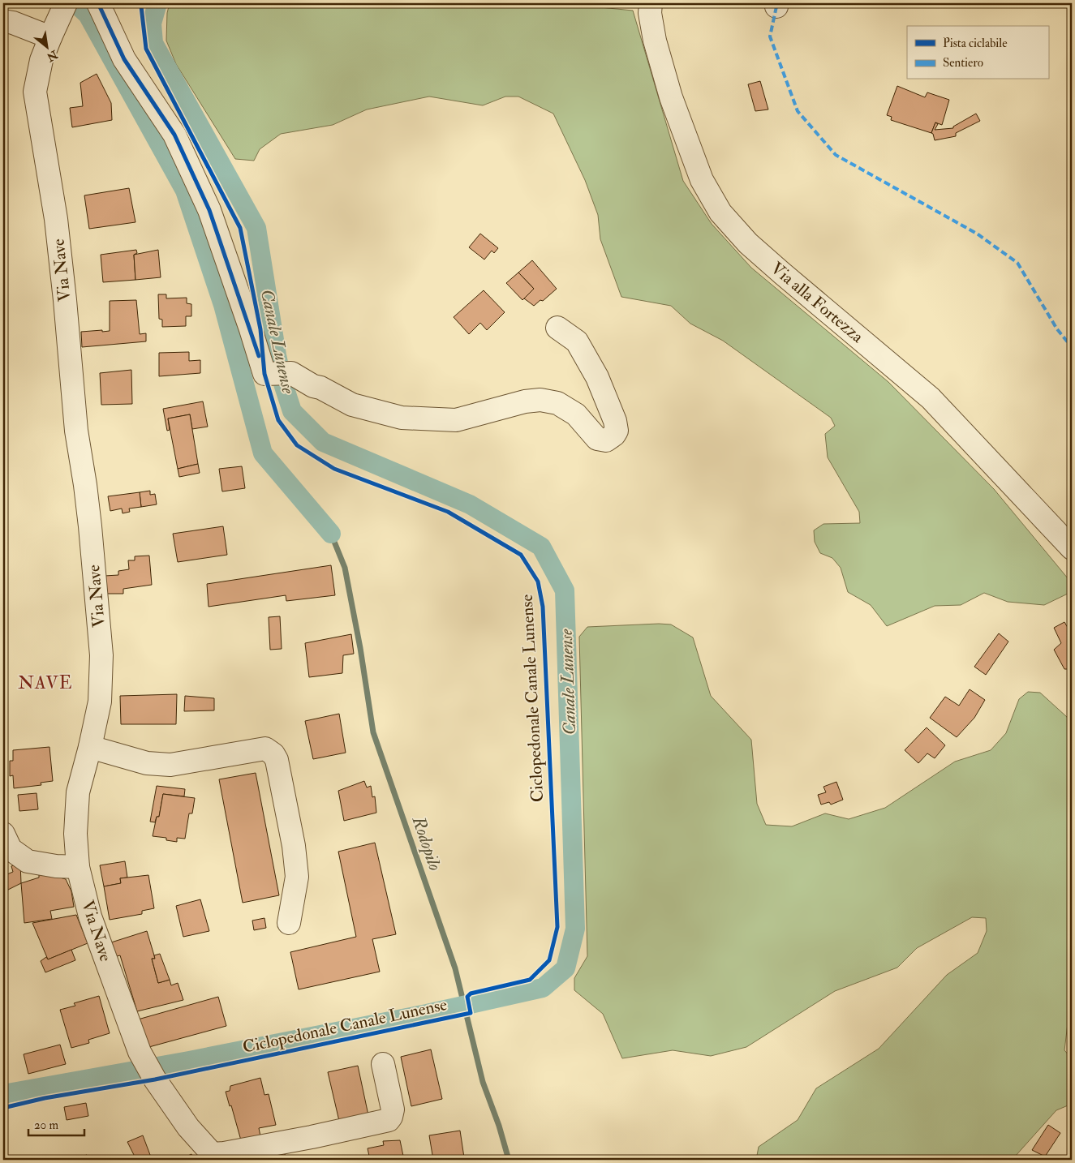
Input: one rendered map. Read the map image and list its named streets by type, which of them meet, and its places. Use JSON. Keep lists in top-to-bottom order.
{
  "streets": {
    "street": ["Via Nave", "Via alla Fortezza"],
    "cycle path": ["Ciclopedonale Canale Lunense"]
  },
  "districts": ["NAVE"],
  "water": ["Canale Lunense", "Rodopilo"],
  "legend": ["Pista ciclabile", "Sentiero"],
  "scale_bar": "20 m",
  "north": "bottom right"
}
